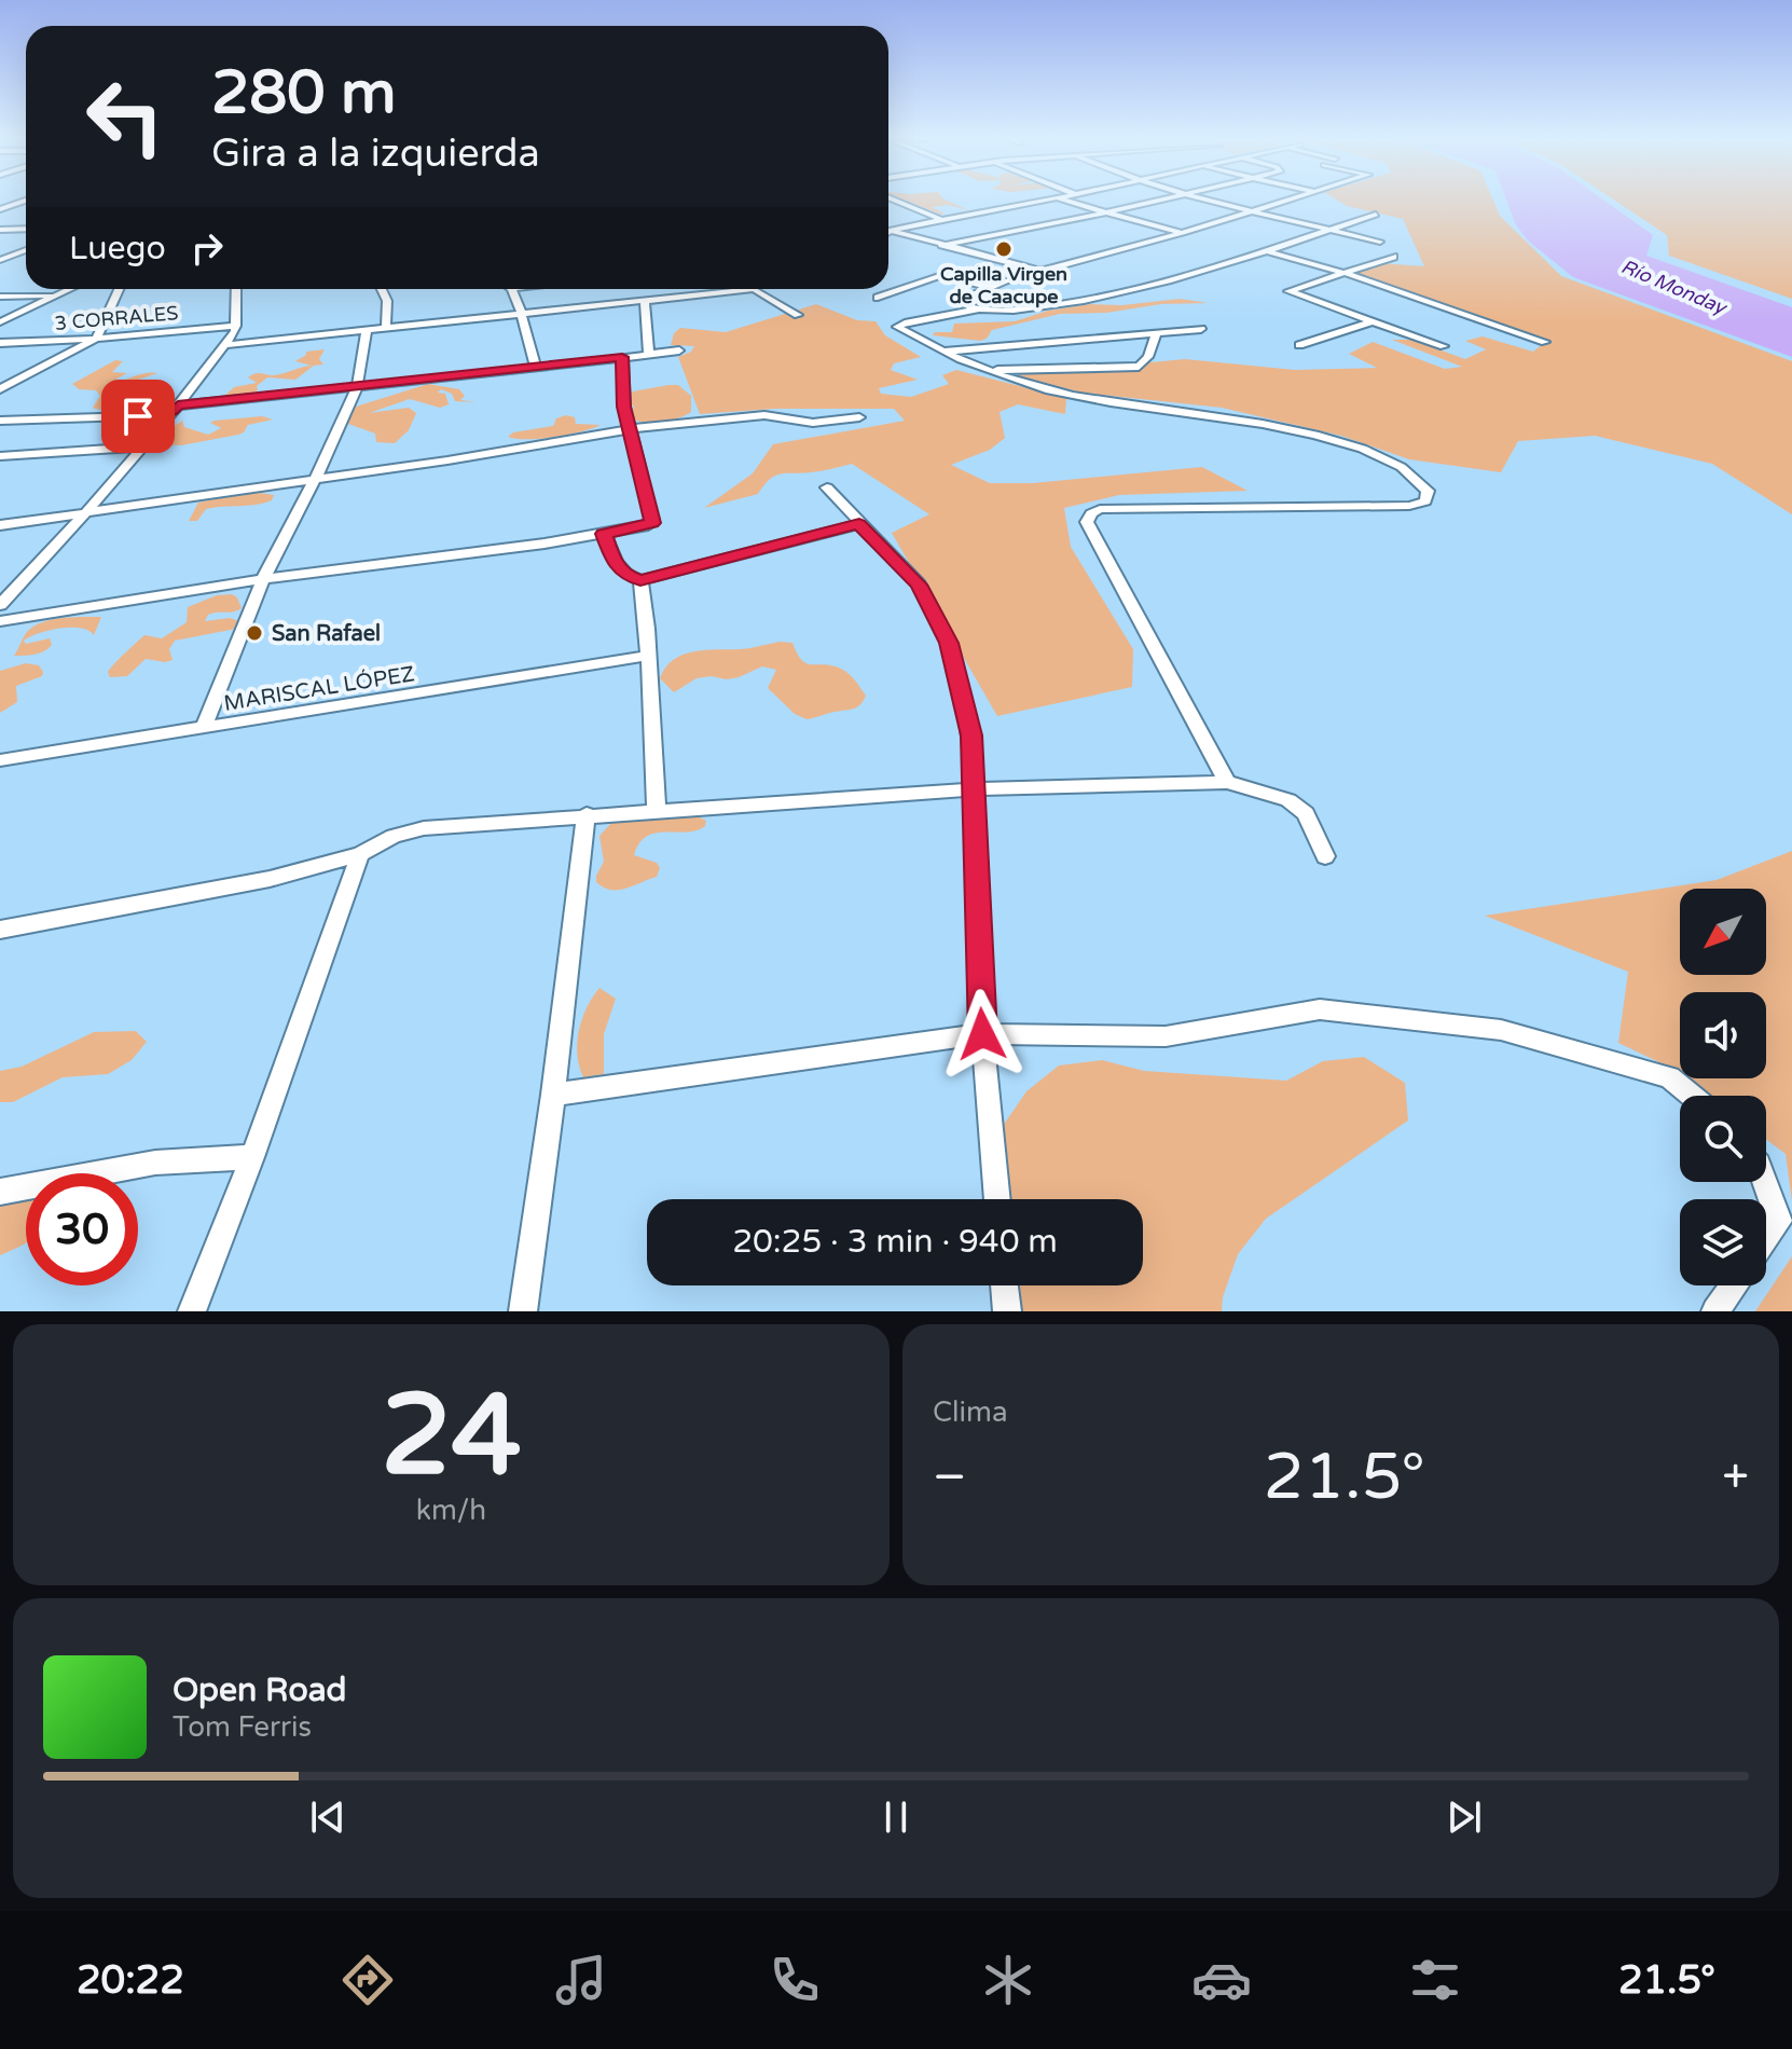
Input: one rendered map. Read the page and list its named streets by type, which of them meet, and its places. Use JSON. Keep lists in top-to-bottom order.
{
  "streets": {
    "street": ["3 CORRALES", "MARISCAL LÓPEZ"]
  },
  "water": ["Río Monday"],
  "places": ["Capilla Virgen de Caacupe", "San Rafael"],
  "north": "bottom left",
  "page": {
    "turn": ["280 m", "Gira a la izquierda"],
    "then": "Luego",
    "limit": "30",
    "trip": "20:25 · 3 min · 940 m",
    "tile": [
      ["24", "km/h"],
      "Clima"
    ],
    "heat": ["−", "21.5°", "+"],
    "song": ["Open Road", "Tom Ferris"],
    "tabs": ["20:22", "21.5°"]
  }
}
